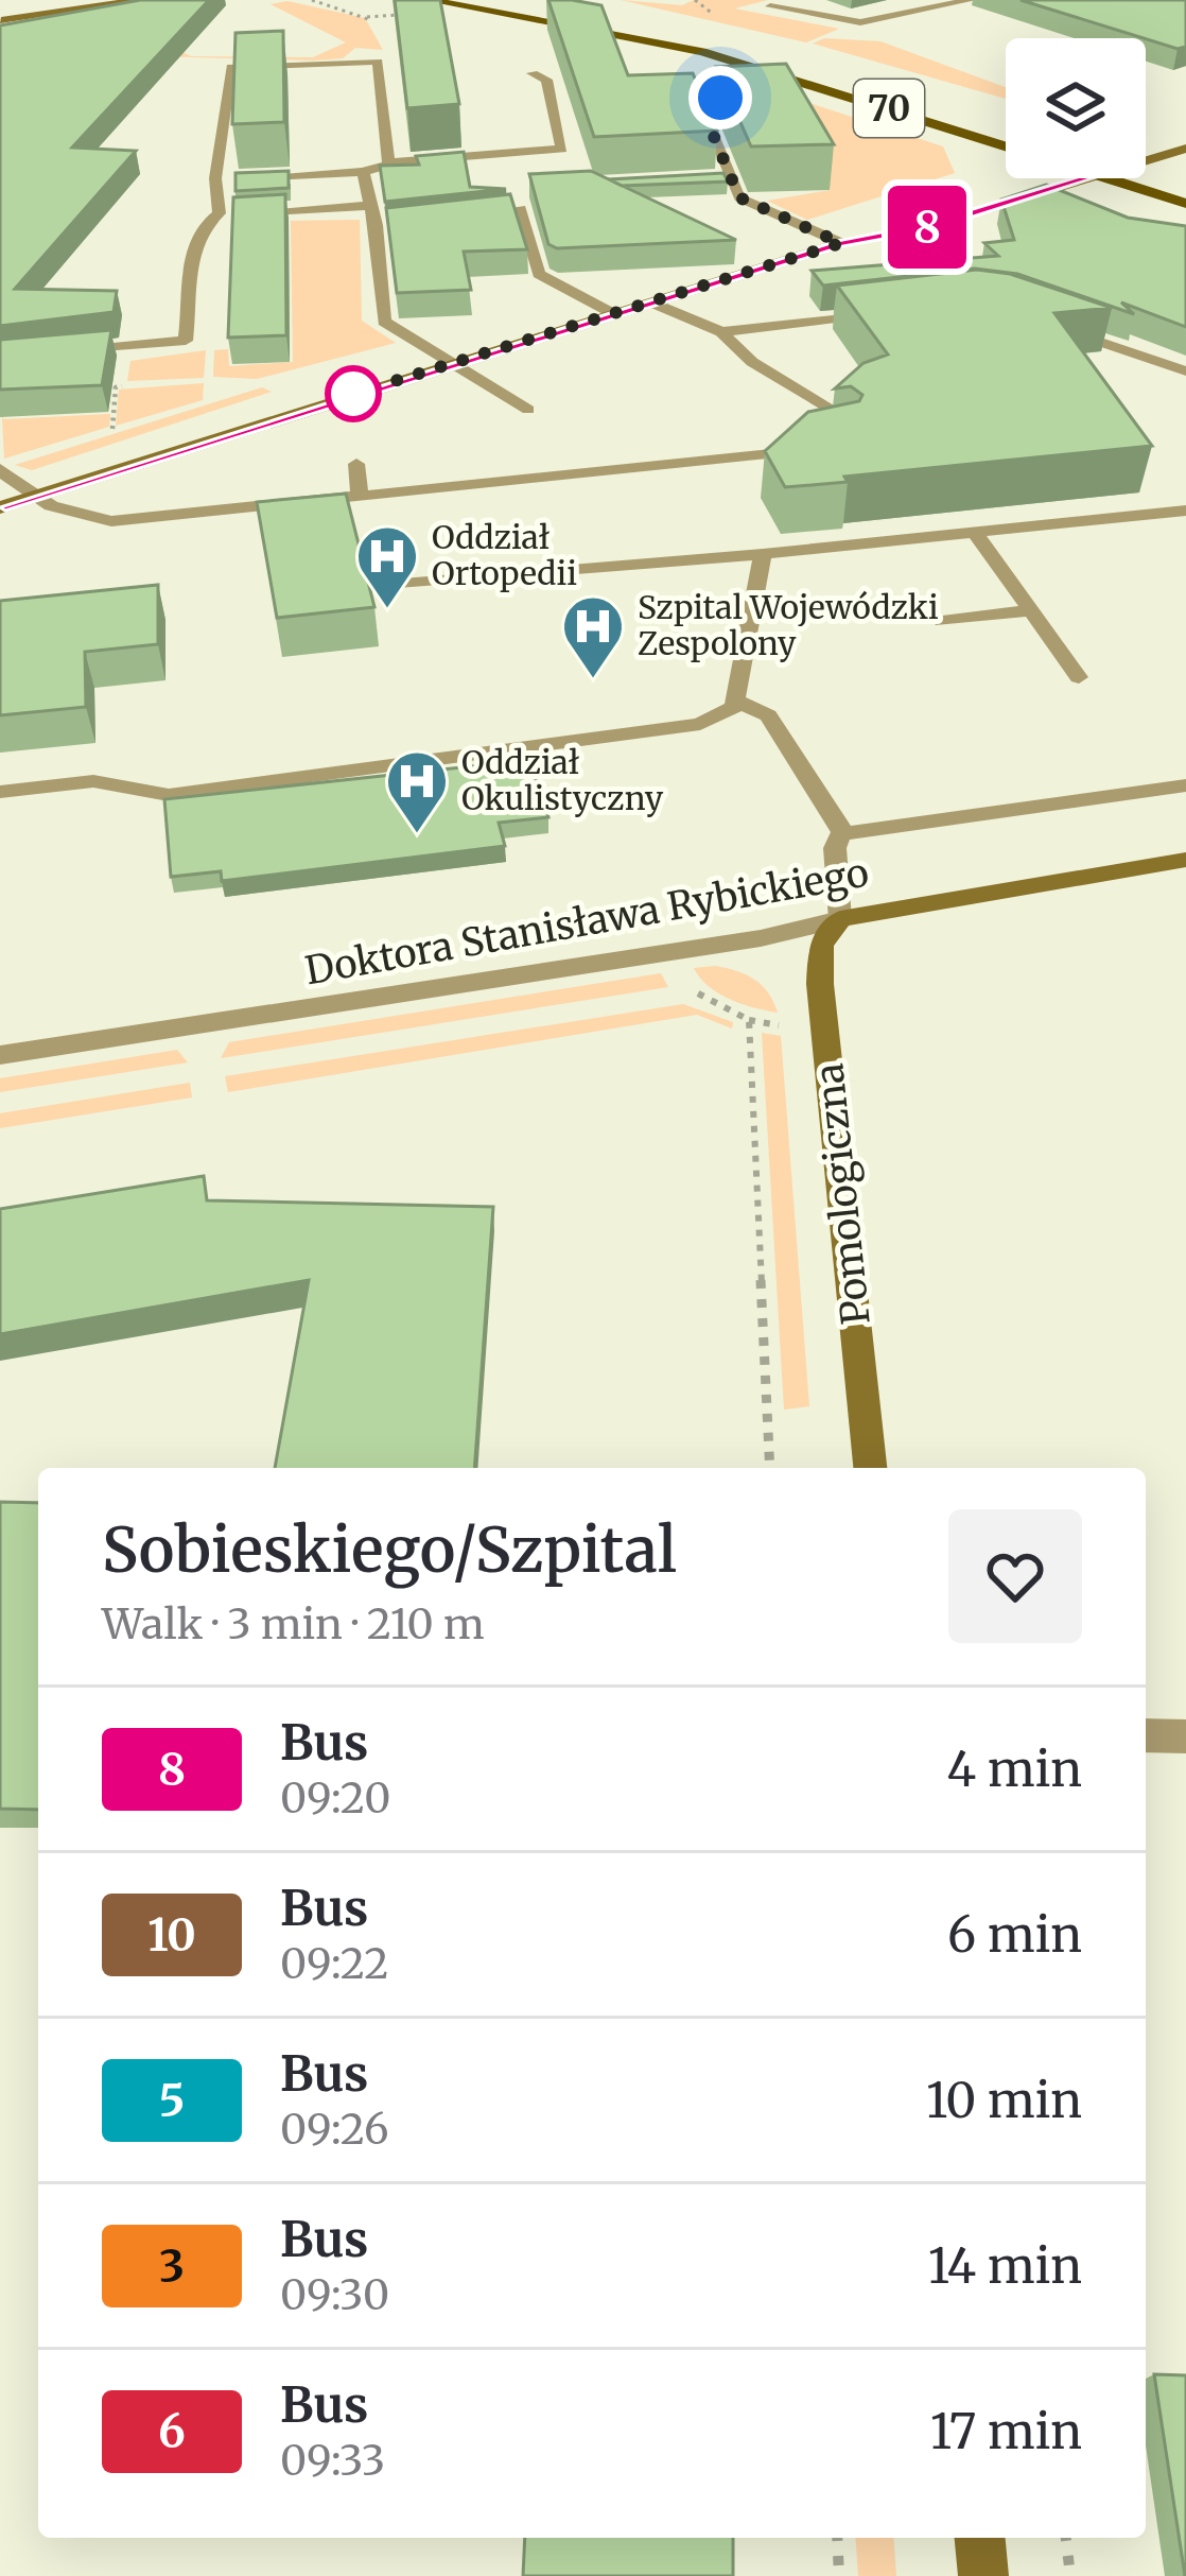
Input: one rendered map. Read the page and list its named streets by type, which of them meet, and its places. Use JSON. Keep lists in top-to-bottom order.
{
  "streets": {
    "main road": ["70"],
    "street": ["Doktora Stanisława Rybickiego", "Pomologiczna"]
  },
  "crossings": [
    ["Doktora Stanisława Rybickiego", "Pomologiczna"]
  ],
  "places": {
    "hospital": ["Oddział Ortopedii", "Szpital Wojewódzki Zespolony", "Oddział Okulistyczny"]
  },
  "lines": ["bus line 8"],
  "page": {
    "on_map": "8",
    "heading": ["Sobieskiego/Szpital", "Walk · 3 min · 210 m"],
    "list": [
      {
        "mark": "8",
        "name": "Bus",
        "note": "09:20",
        "value": "4 min"
      },
      {
        "mark": "10",
        "name": "Bus",
        "note": "09:22",
        "value": "6 min"
      },
      {
        "mark": "5",
        "name": "Bus",
        "note": "09:26",
        "value": "10 min"
      },
      {
        "mark": "3",
        "name": "Bus",
        "note": "09:30",
        "value": "14 min"
      },
      {
        "mark": "6",
        "name": "Bus",
        "note": "09:33",
        "value": "17 min"
      }
    ]
  }
}
